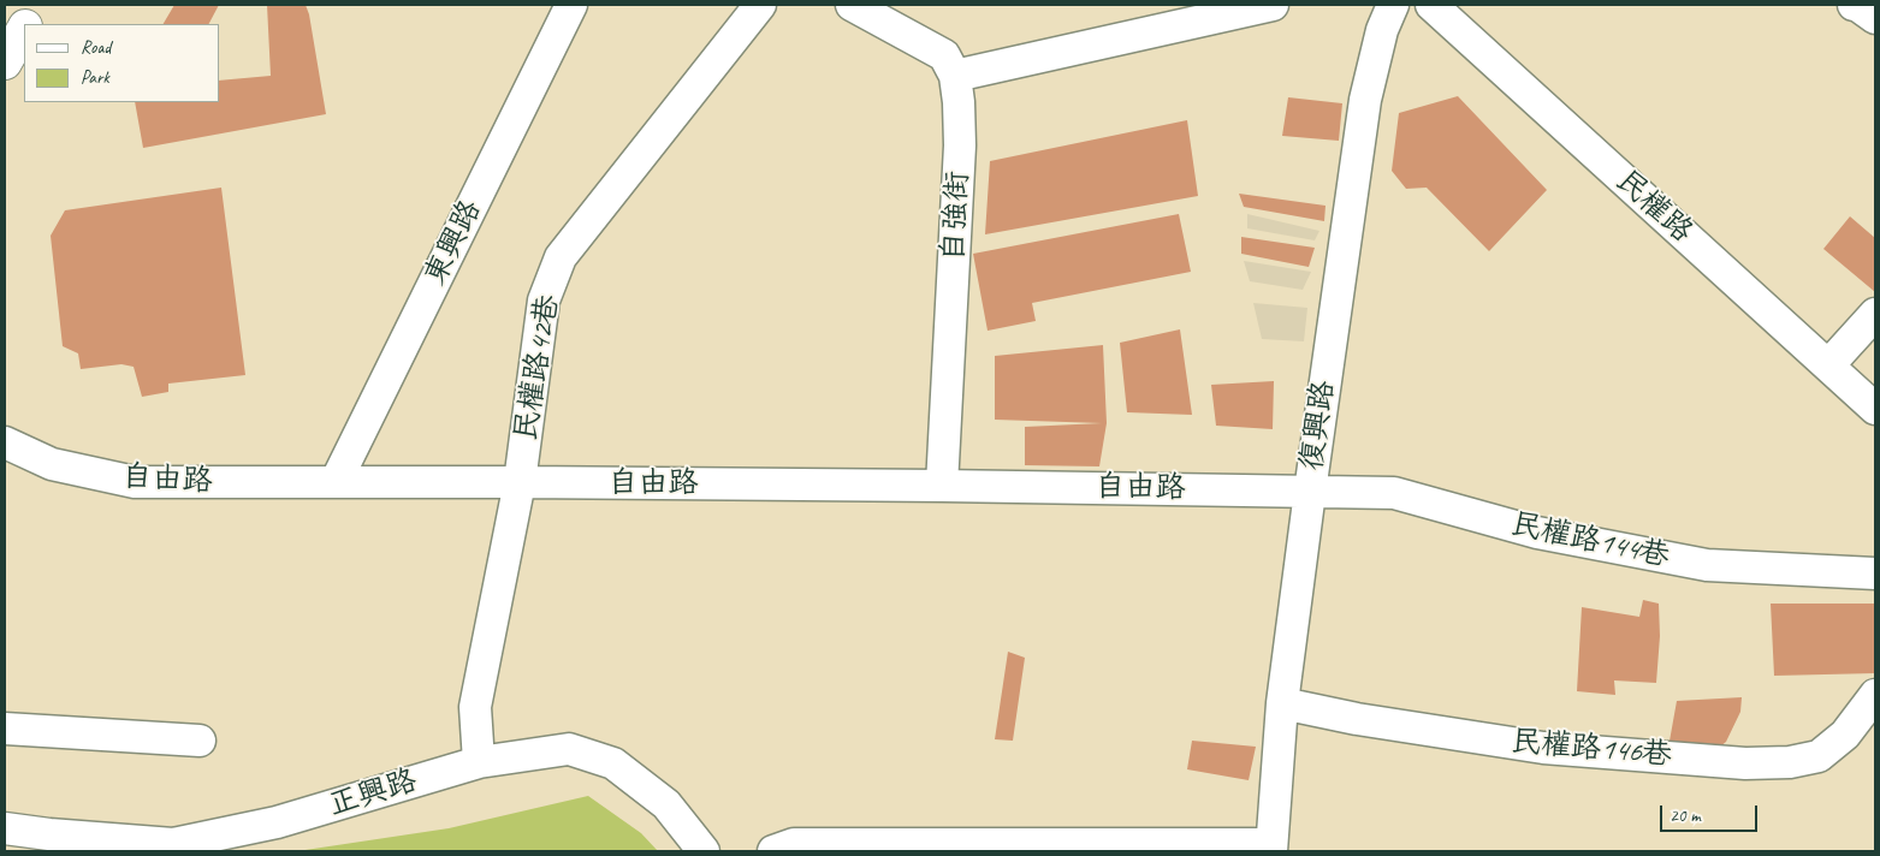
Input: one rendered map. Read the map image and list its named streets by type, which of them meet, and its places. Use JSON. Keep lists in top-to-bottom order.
{
  "streets": {
    "street": [
      "民權路",
      "自強街",
      "東興路",
      "民權路42巷",
      "復興路",
      "自由路",
      "民權路144巷",
      "民權路146巷",
      "正興路"
    ]
  },
  "crossings": [
    ["自強街", "自由路"],
    ["東興路", "自由路"],
    ["民權路42巷", "自由路"],
    ["民權路42巷", "正興路"],
    ["復興路", "自由路"],
    ["復興路", "民權路144巷"],
    ["復興路", "民權路146巷"],
    ["自由路", "民權路144巷"]
  ],
  "legend": ["Road", "Park"],
  "scale_bar": "20 m"
}
